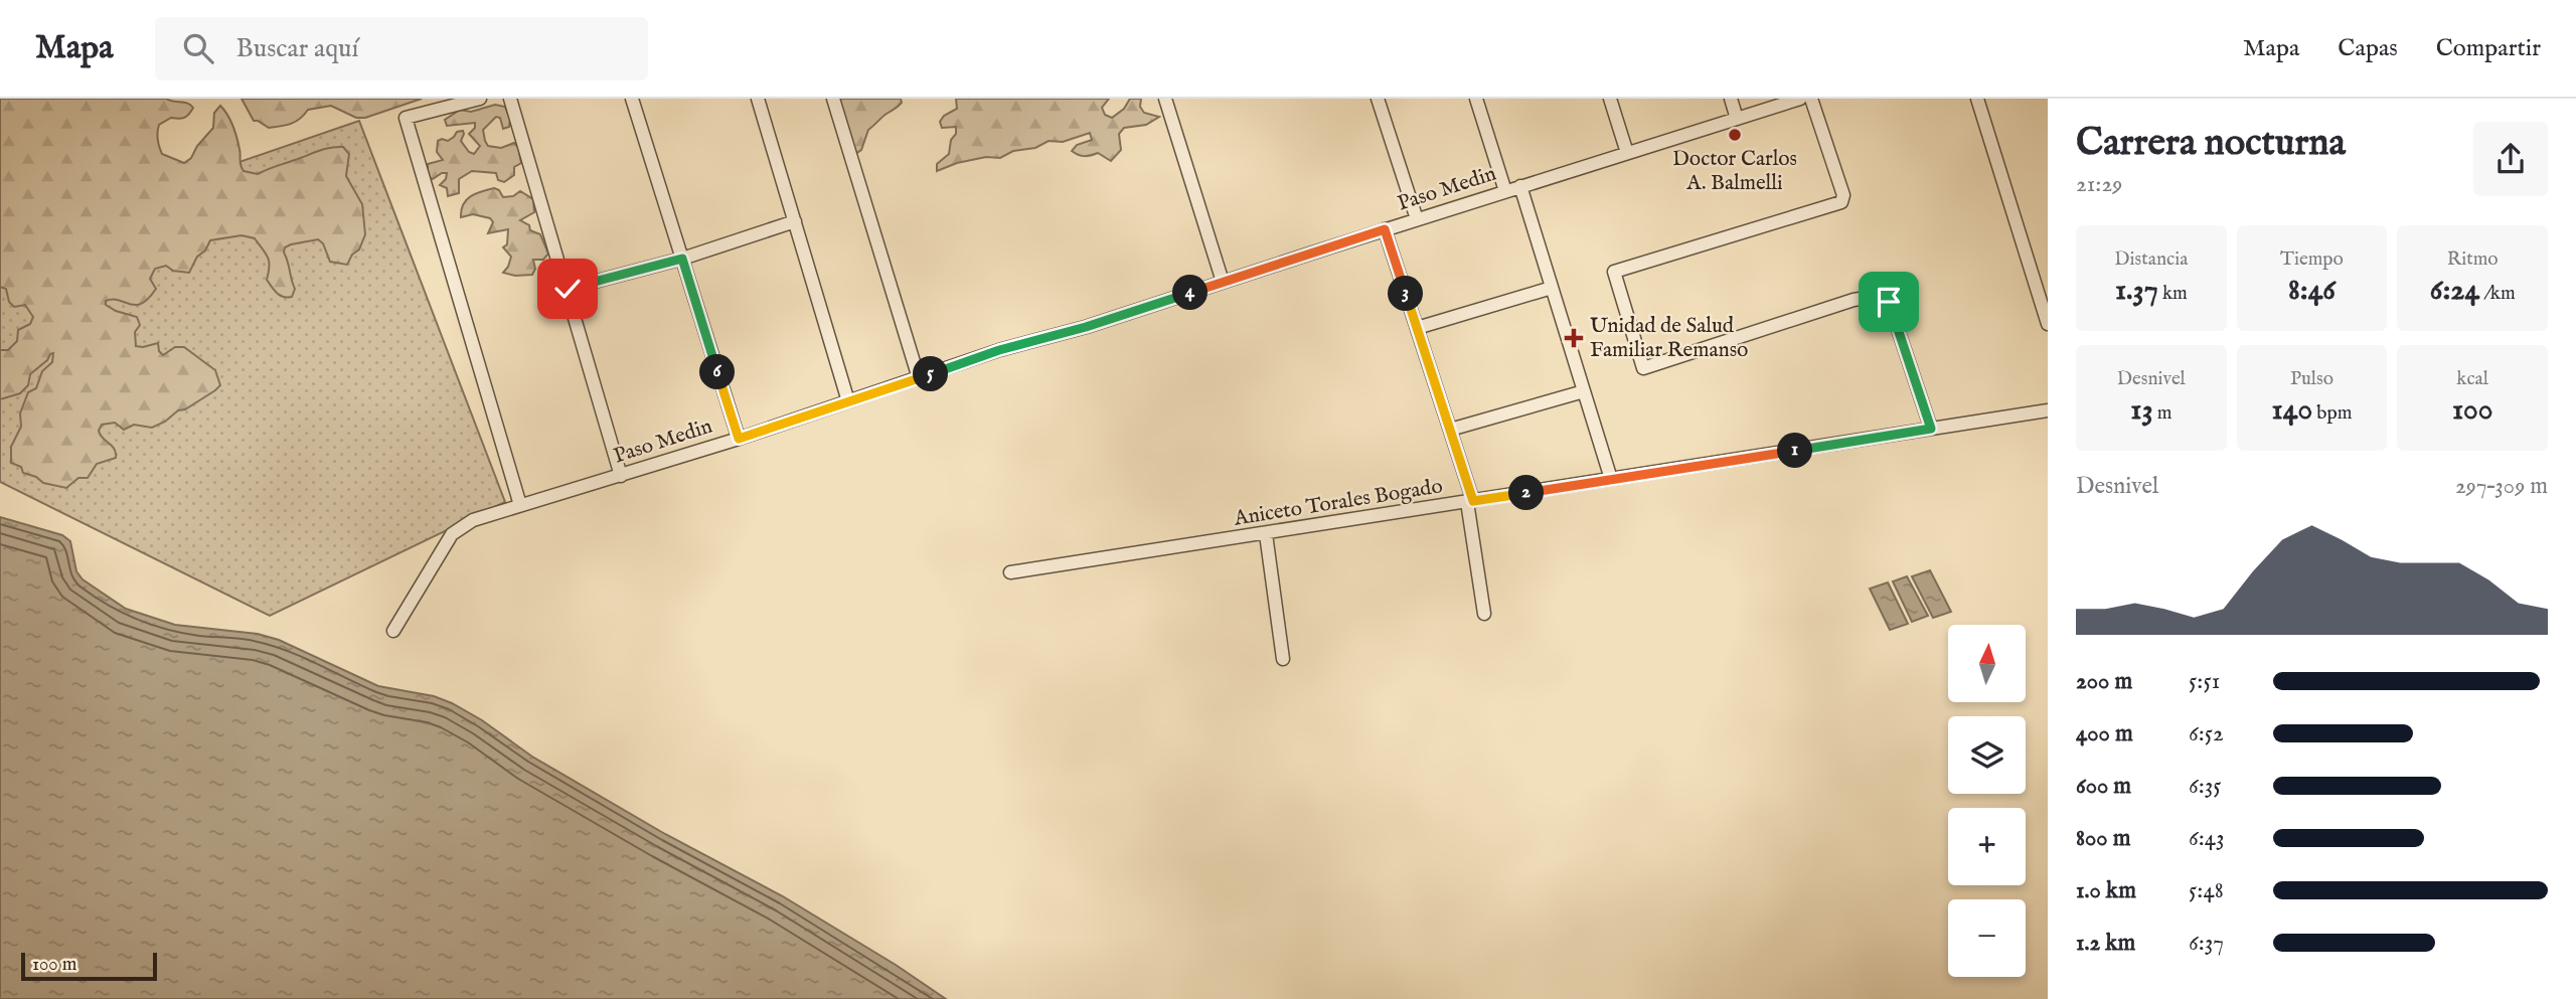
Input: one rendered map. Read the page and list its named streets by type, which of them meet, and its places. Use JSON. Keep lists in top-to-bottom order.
{
  "streets": {
    "street": ["Paso Medin", "Aniceto Torales Bogado"]
  },
  "places": {
    "other": ["Doctor Carlos A. Balmelli"],
    "health": ["Unidad de Salud Familiar Remanso"]
  },
  "scale_bar": "100 m",
  "north": "top",
  "page": {
    "header": "Mapa",
    "search": "Buscar aquí",
    "nav": ["Mapa", "Capas", "Compartir"],
    "heading": ["Carrera nocturna", "21:29"],
    "stats": [
      ["Distancia", "1.37 km"],
      ["Tiempo", "8:46"],
      ["Ritmo", "6:24 /km"],
      ["Desnivel", "13 m"],
      ["Pulso", "140 bpm"],
      ["kcal", "100"]
    ],
    "pins": [
      "4",
      "3",
      "6",
      "5",
      "1",
      "2"
    ],
    "chart": ["Desnivel", "297–309 m"],
    "map_buttons": ["+", "−"],
    "list": [
      {
        "name": "200 m",
        "note": "5:51"
      },
      {
        "name": "400 m",
        "note": "6:52"
      },
      {
        "name": "600 m",
        "note": "6:35"
      },
      {
        "name": "800 m",
        "note": "6:43"
      },
      {
        "name": "1.0 km",
        "note": "5:48"
      },
      {
        "name": "1.2 km",
        "note": "6:37"
      }
    ],
    "scale": "100 m"
  }
}
